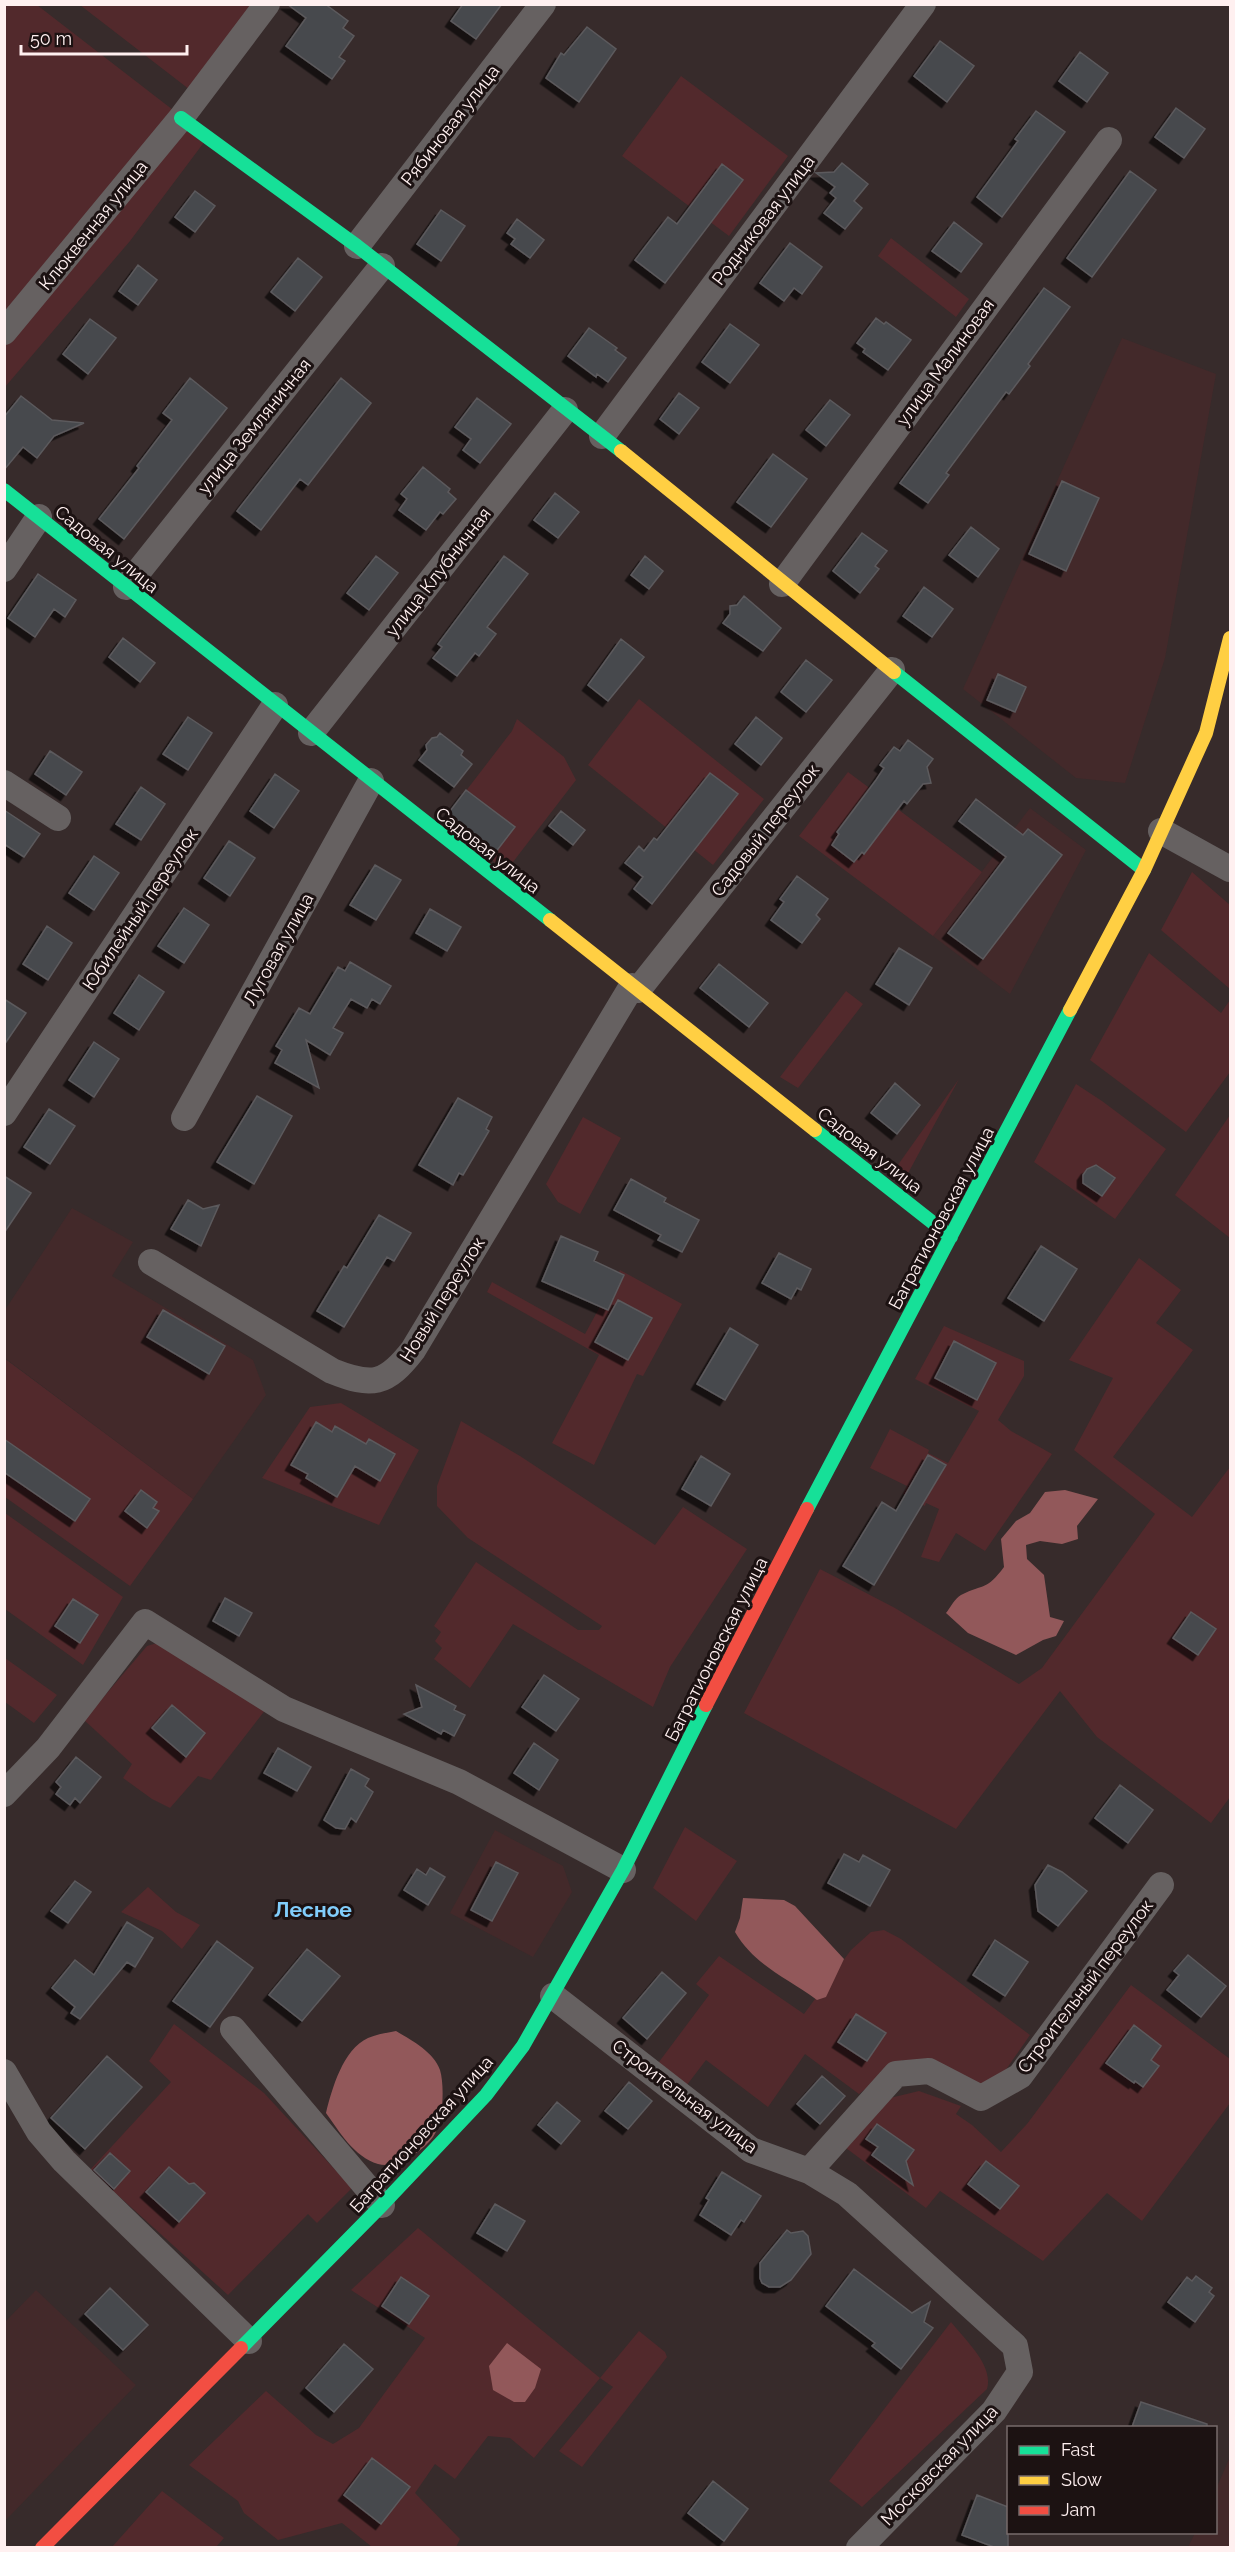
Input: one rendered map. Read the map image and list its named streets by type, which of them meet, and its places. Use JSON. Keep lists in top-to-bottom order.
{
  "streets": {
    "street": [
      "Рябиновая улица",
      "Родниковая улица",
      "Клюквенная улица",
      "улица Малиновая",
      "улица Земляничная",
      "Садовая улица",
      "улица Клубничная",
      "Садовый переулок",
      "Юбилейный переулок",
      "Луговая улица",
      "Багратионовская улица",
      "Новый переулок",
      "Строительный переулок",
      "Строительная улица",
      "Московская улица"
    ]
  },
  "crossings": [
    ["улица Земляничная", "Садовая улица"],
    ["Садовая улица", "улица Клубничная"],
    ["Садовая улица", "Садовый переулок"],
    ["Садовая улица", "Юбилейный переулок"],
    ["Садовая улица", "Луговая улица"],
    ["Садовая улица", "Багратионовская улица"],
    ["Садовая улица", "Новый переулок"],
    ["Садовый переулок", "Новый переулок"],
    ["Багратионовская улица", "Строительная улица"],
    ["Строительный переулок", "Строительная улица"],
    ["Строительная улица", "Московская улица"]
  ],
  "districts": ["Лесное"],
  "legend": ["Fast", "Slow", "Jam"],
  "scale_bar": "50 m"
}
